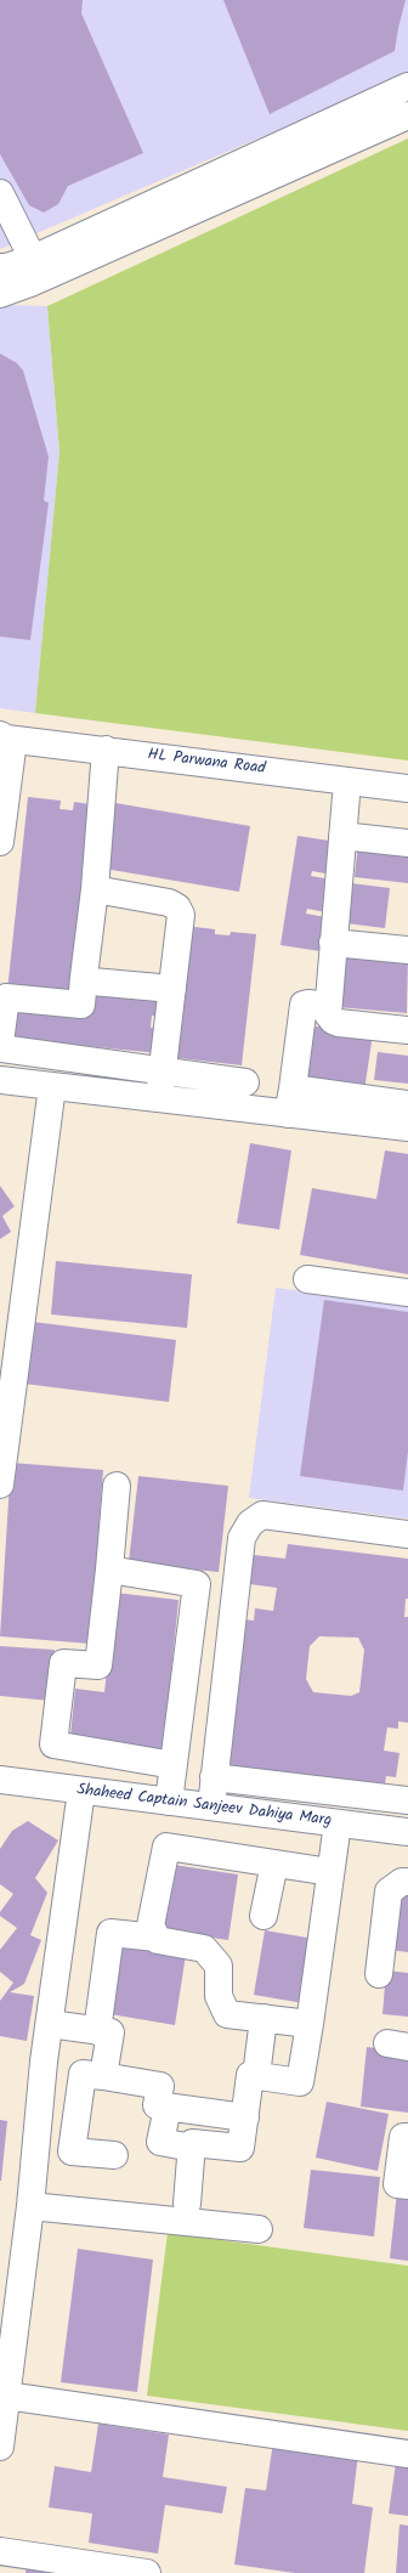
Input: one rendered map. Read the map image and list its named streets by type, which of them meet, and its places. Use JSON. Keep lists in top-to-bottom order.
{
  "streets": {
    "street": ["HL Parwana Road", "Shaheed Captain Sanjeev Dahiya Marg"]
  }
}
